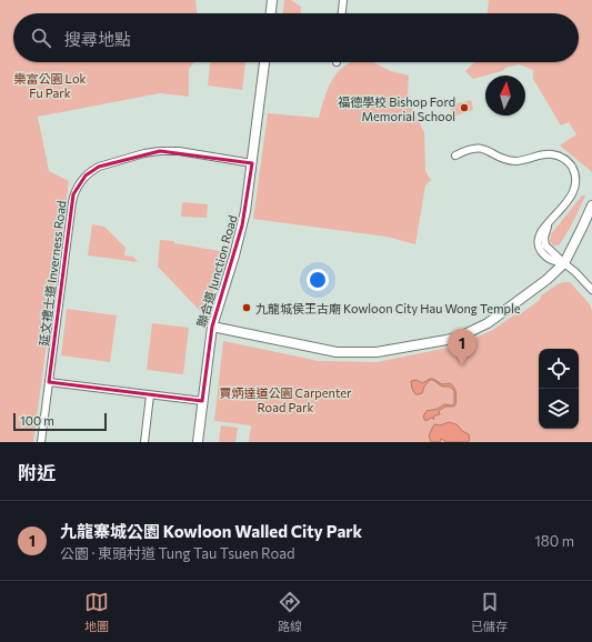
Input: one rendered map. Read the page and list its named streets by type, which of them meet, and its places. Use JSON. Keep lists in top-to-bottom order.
{
  "streets": {
    "main road": ["聯合道 Junction Road"],
    "street": ["延文禮士道 Inverness Road"]
  },
  "crossings": [
    ["聯合道 Junction Road", "延文禮士道 Inverness Road"]
  ],
  "parks": ["樂富公園 Lok Fu Park", "賈炳達道公園 Carpenter Road Park"],
  "places": ["福德學校 Bishop Ford Memorial School", "九龍城侯王古廟 Kowloon City Hau Wong Temple"],
  "scale_bar": "100 m",
  "north": "top",
  "page": {
    "search": "搜尋地點",
    "pins": "1",
    "scale": "100 m",
    "heading": "附近",
    "list": [
      {
        "mark": "1",
        "name": "九龍寨城公園 Kowloon Walled City Park",
        "note": "公園 · 東頭村道 Tung Tau Tsuen Road",
        "value": "180 m"
      }
    ],
    "nav": ["地圖", "路線", "已儲存"]
  }
}
